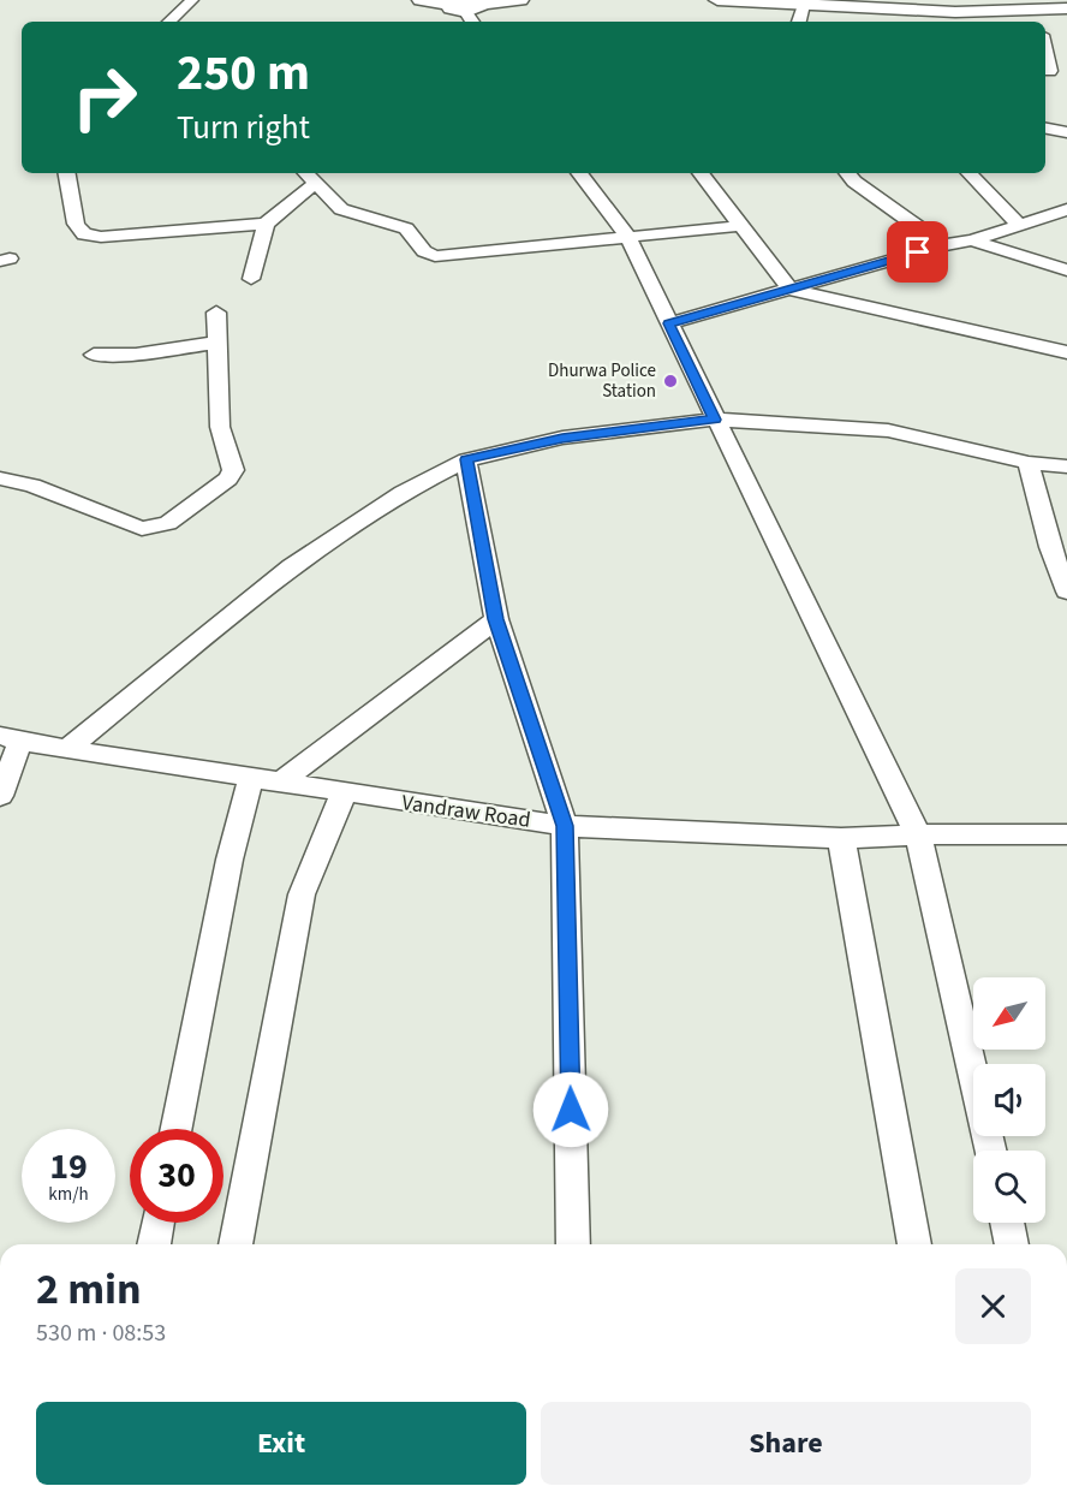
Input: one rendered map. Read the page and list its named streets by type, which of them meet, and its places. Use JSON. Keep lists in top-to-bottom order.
{
  "streets": {
    "street": ["Vandraw Road"]
  },
  "places": ["Dhurwa Police Station"],
  "north": "bottom left",
  "page": {
    "turn": ["250 m", "Turn right"],
    "speed": "19 km/h",
    "limit": "30",
    "heading": ["2 min", "530 m · 08:53"],
    "buttons": ["Exit", "Share"]
  }
}
